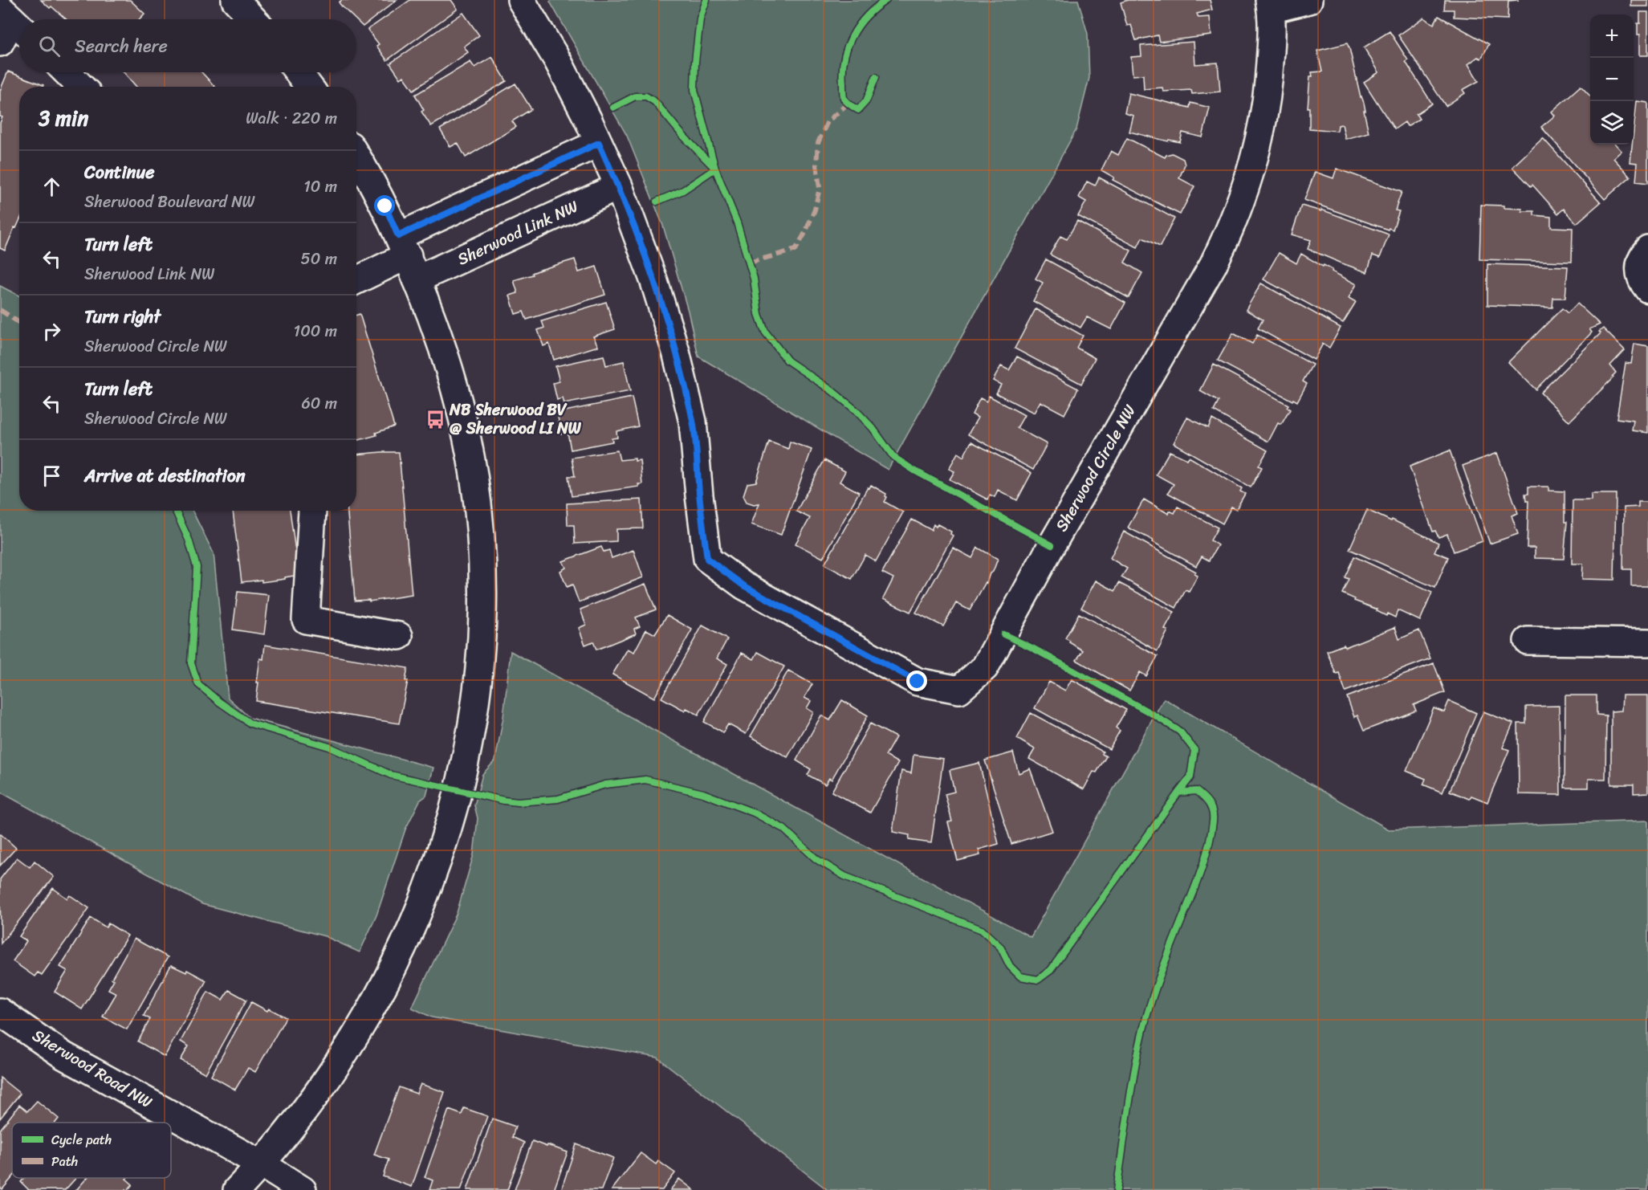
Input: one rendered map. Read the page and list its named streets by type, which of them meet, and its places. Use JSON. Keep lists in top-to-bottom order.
{
  "streets": {
    "street": ["Sherwood Link NW", "Sherwood Circle NW", "Sherwood Road NW"]
  },
  "crossings": [
    ["Sherwood Link NW", "Sherwood Circle NW"]
  ],
  "places": {
    "bus stop": ["NB Sherwood BV @ Sherwood LI NW"]
  },
  "legend": ["Cycle path", "Path"],
  "page": {
    "map_buttons": ["+", "−"],
    "search": "Search here",
    "heading": ["3 min", "Walk · 220 m"],
    "list": [
      ["Continue", "Sherwood Boulevard NW", "10 m"],
      ["Turn left", "Sherwood Link NW", "50 m"],
      ["Turn right", "Sherwood Circle NW", "100 m"],
      ["Turn left", "Sherwood Circle NW", "60 m"],
      "Arrive at destination"
    ]
  }
}
